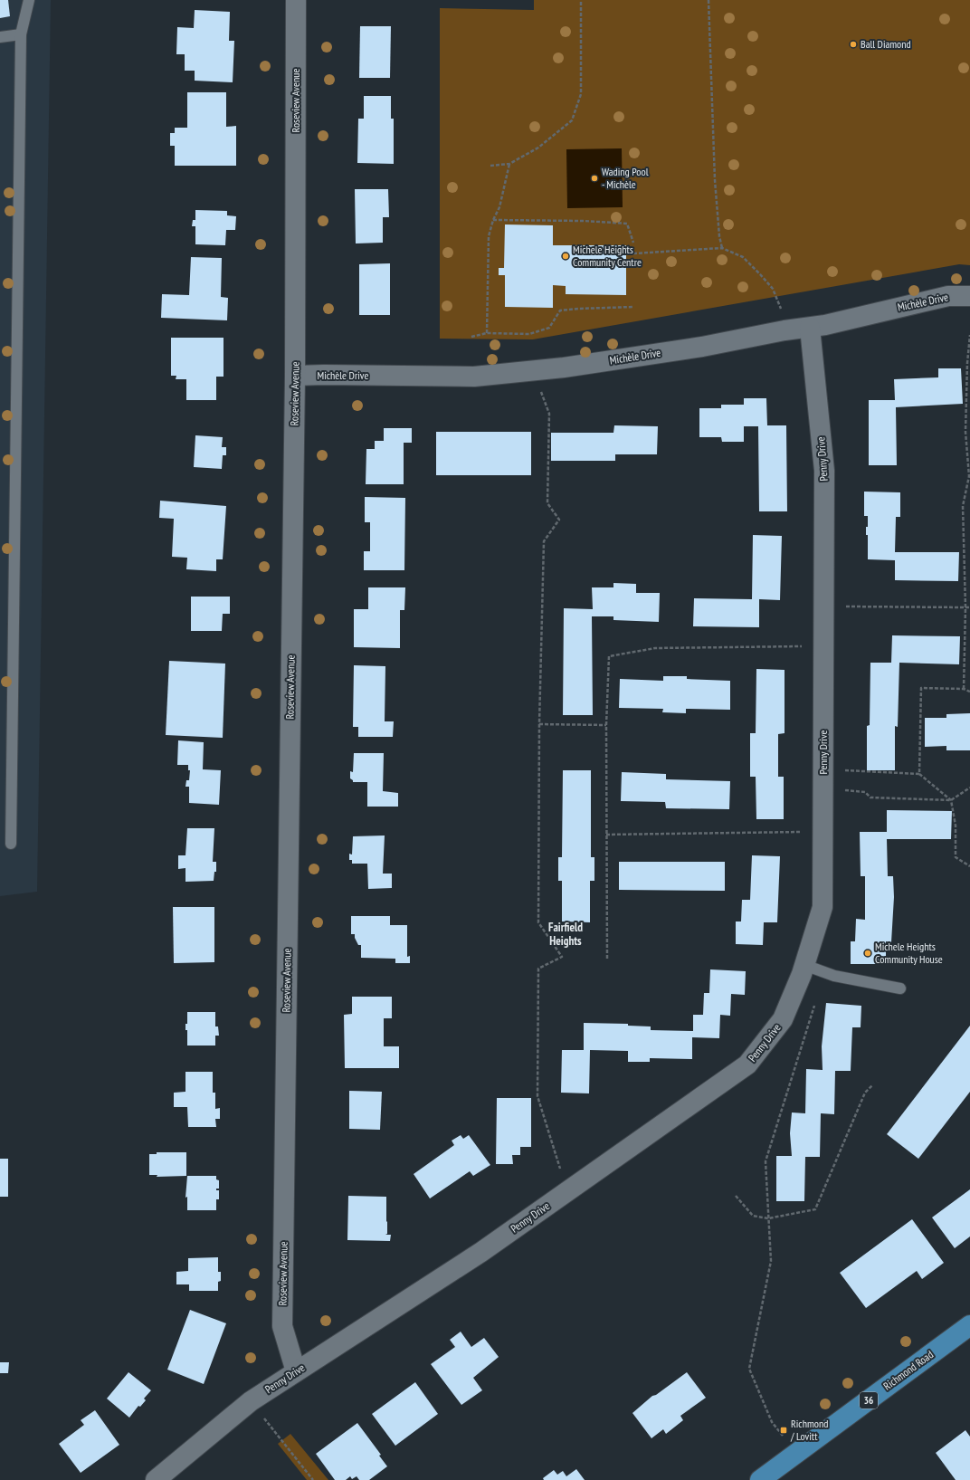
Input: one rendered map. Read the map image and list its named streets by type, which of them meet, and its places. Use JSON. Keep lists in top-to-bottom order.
{
  "streets": {
    "main road": ["Richmond Road", "36"],
    "street": ["Roseview Avenue", "Michèle Drive", "Penny Drive"]
  },
  "crossings": [
    ["Roseview Avenue", "Michèle Drive"],
    ["Roseview Avenue", "Penny Drive"],
    ["Michèle Drive", "Penny Drive"]
  ],
  "districts": ["Fairfield Heights"],
  "places": {
    "other": [
      "Ball Diamond",
      "Wading Pool - Michèle",
      "Michele Heights Community Centre",
      "Michele Heights Community House"
    ],
    "transit": ["Richmond / Lovitt"]
  }
}
